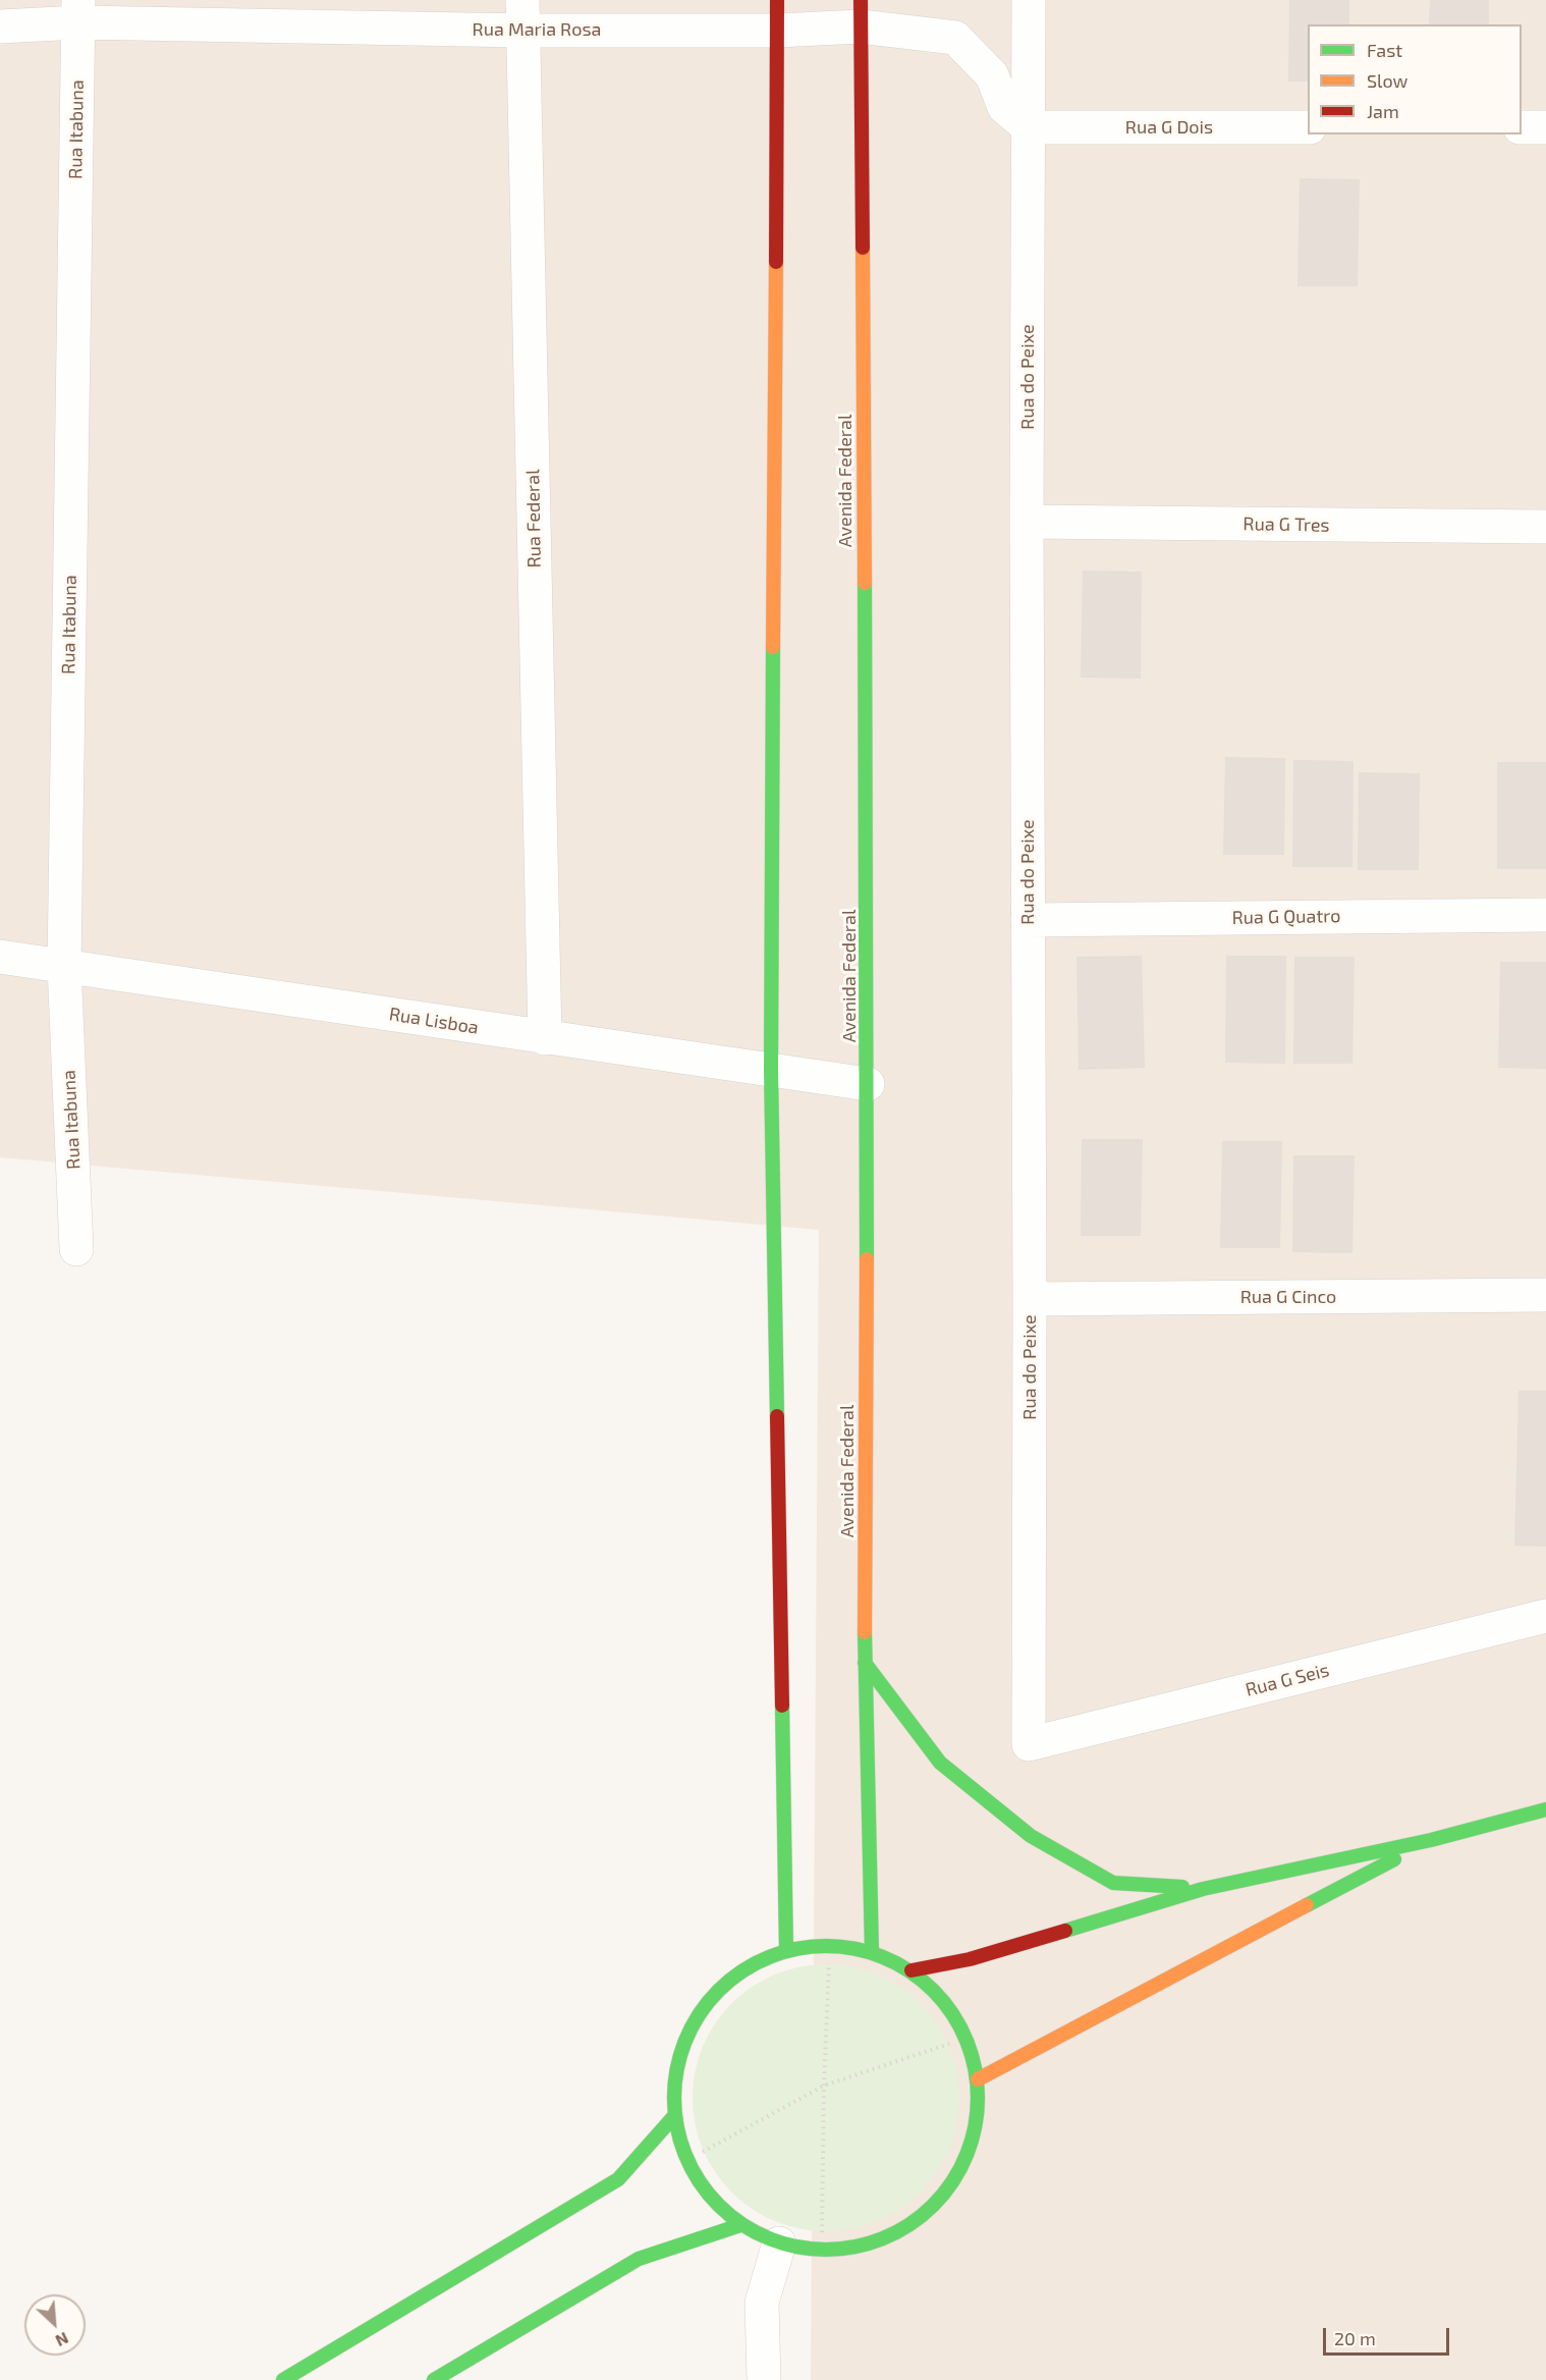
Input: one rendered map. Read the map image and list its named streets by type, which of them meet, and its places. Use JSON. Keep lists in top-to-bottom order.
{
  "streets": {
    "main road": ["Avenida Federal"],
    "street": [
      "Rua Maria Rosa",
      "Rua G Dois",
      "Rua Itabuna",
      "Rua do Peixe",
      "Rua Federal",
      "Rua G Tres",
      "Rua G Quatro",
      "Rua Lisboa",
      "Rua G Cinco",
      "Rua G Seis"
    ]
  },
  "crossings": [
    ["Rua Maria Rosa", "Rua G Dois"],
    ["Rua Maria Rosa", "Rua Itabuna"],
    ["Rua Maria Rosa", "Rua do Peixe"],
    ["Rua Maria Rosa", "Avenida Federal"],
    ["Rua Maria Rosa", "Rua Federal"],
    ["Rua G Dois", "Rua do Peixe"],
    ["Rua Itabuna", "Rua Lisboa"],
    ["Rua do Peixe", "Rua G Tres"],
    ["Rua do Peixe", "Rua G Quatro"],
    ["Rua do Peixe", "Rua G Cinco"],
    ["Rua do Peixe", "Rua G Seis"],
    ["Avenida Federal", "Rua Lisboa"],
    ["Rua Federal", "Rua Lisboa"]
  ],
  "legend": ["Fast", "Slow", "Jam"],
  "scale_bar": "20 m",
  "north": "bottom right"
}
